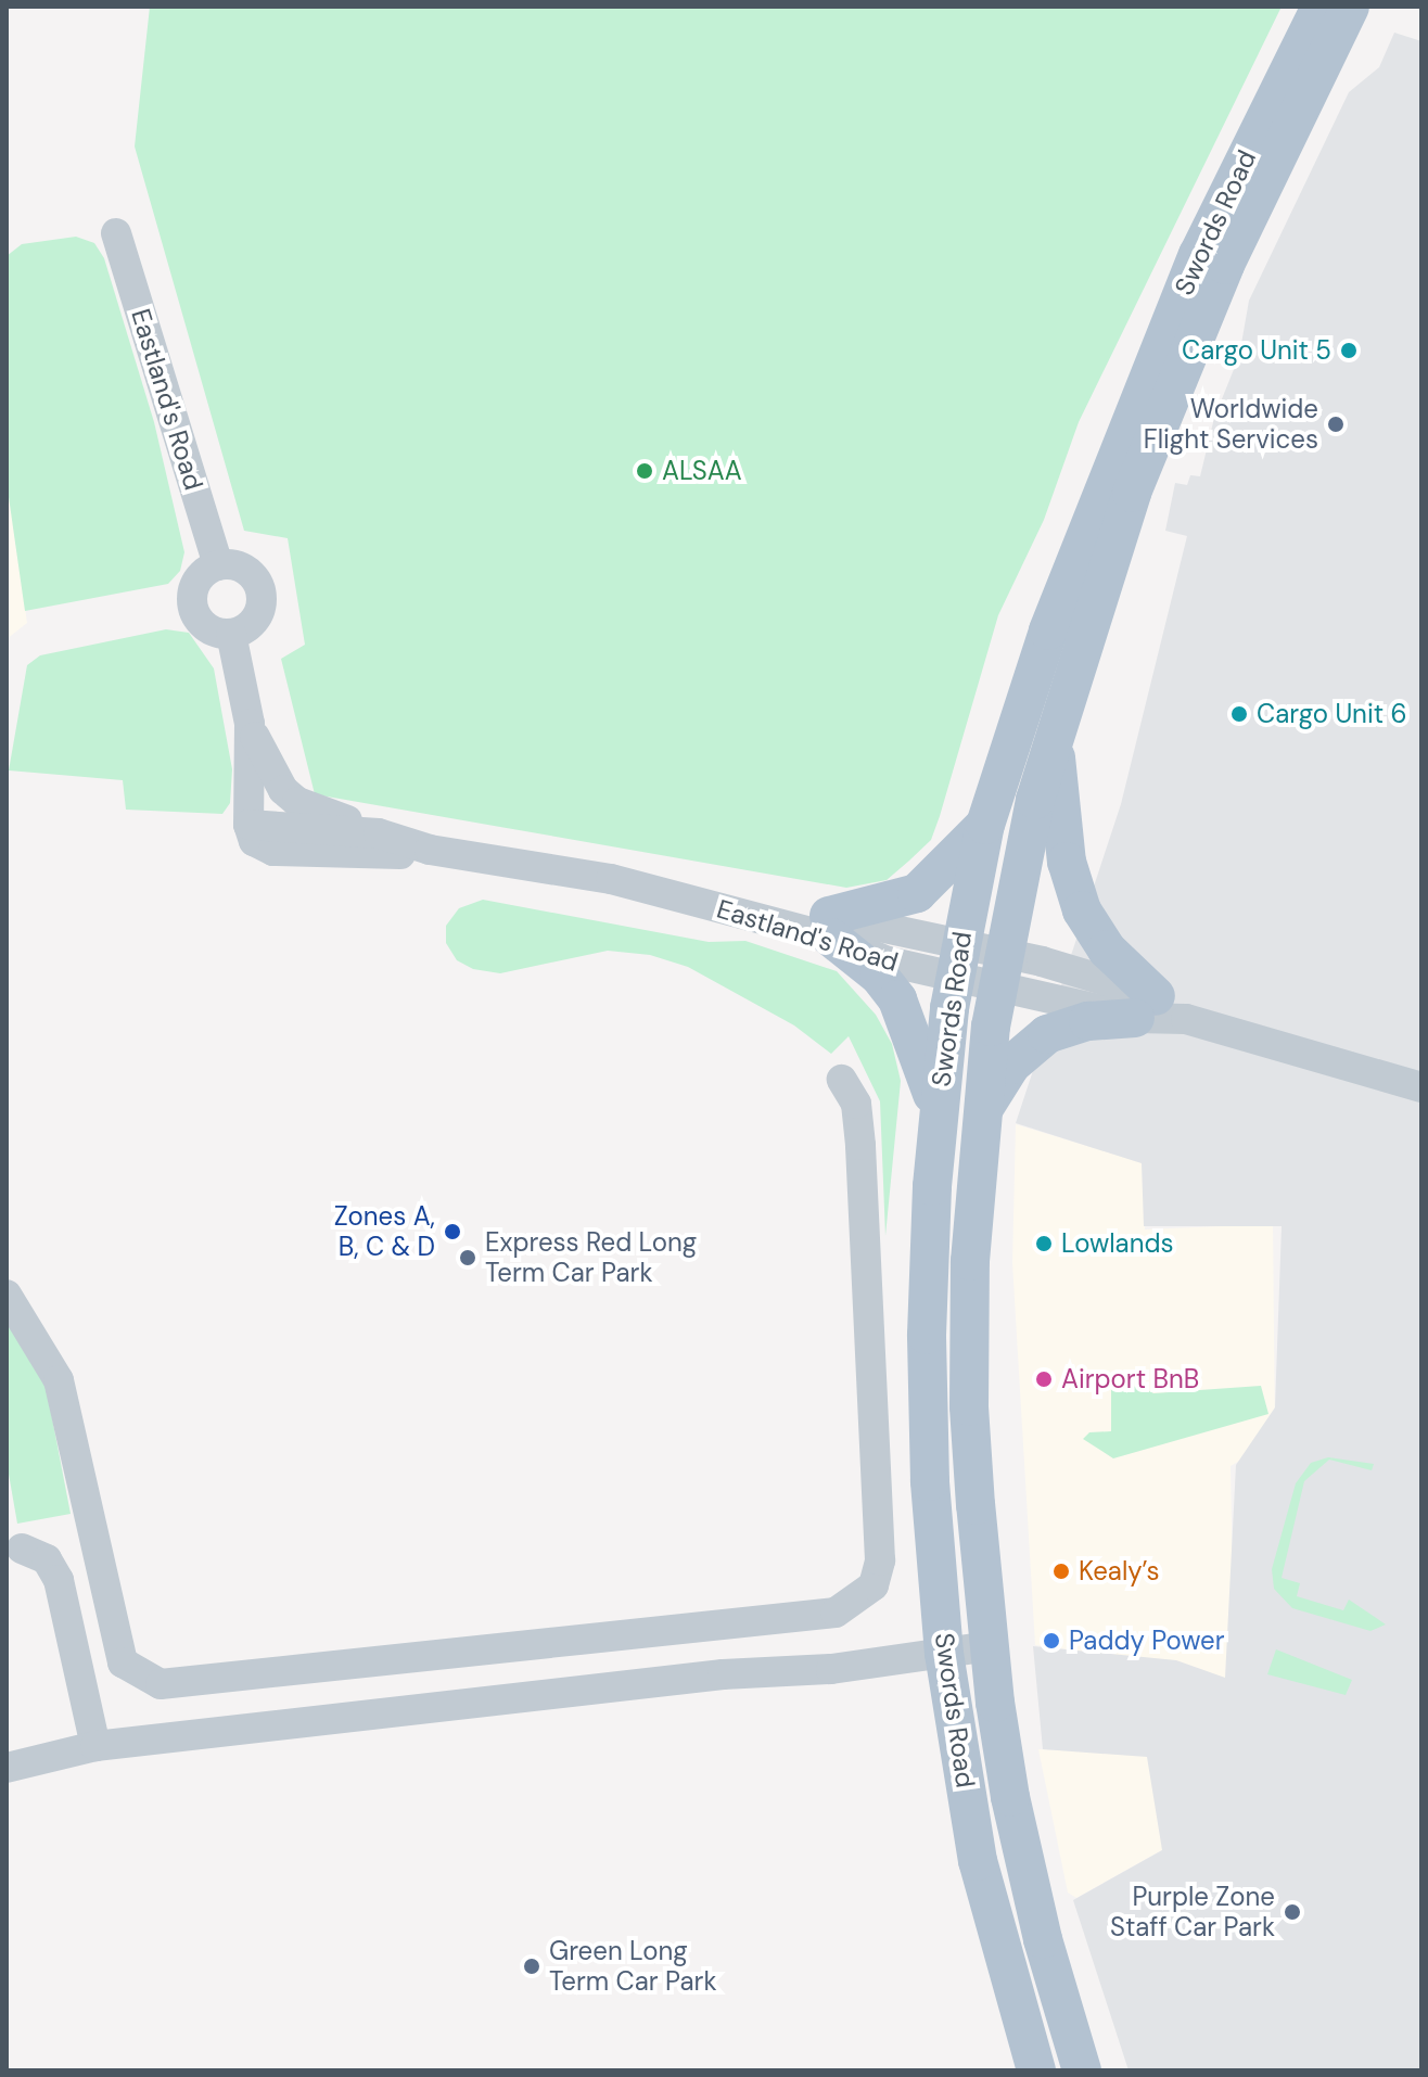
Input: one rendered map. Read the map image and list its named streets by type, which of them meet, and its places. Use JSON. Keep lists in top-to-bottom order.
{
  "streets": {
    "main road": ["Swords Road"],
    "street": ["Eastland's Road"]
  },
  "crossings": [
    ["Swords Road", "Eastland's Road"]
  ],
  "places": [
    "Cargo Unit 5",
    "Worldwide Flight Services",
    "ALSAA",
    "Cargo Unit 6",
    "Zones A, B, C & D",
    "Lowlands",
    "Express Red Long Term Car Park",
    "Airport BnB",
    "Kealy’s",
    "Paddy Power",
    "Purple Zone Staff Car Park",
    "Green Long Term Car Park"
  ]
}
